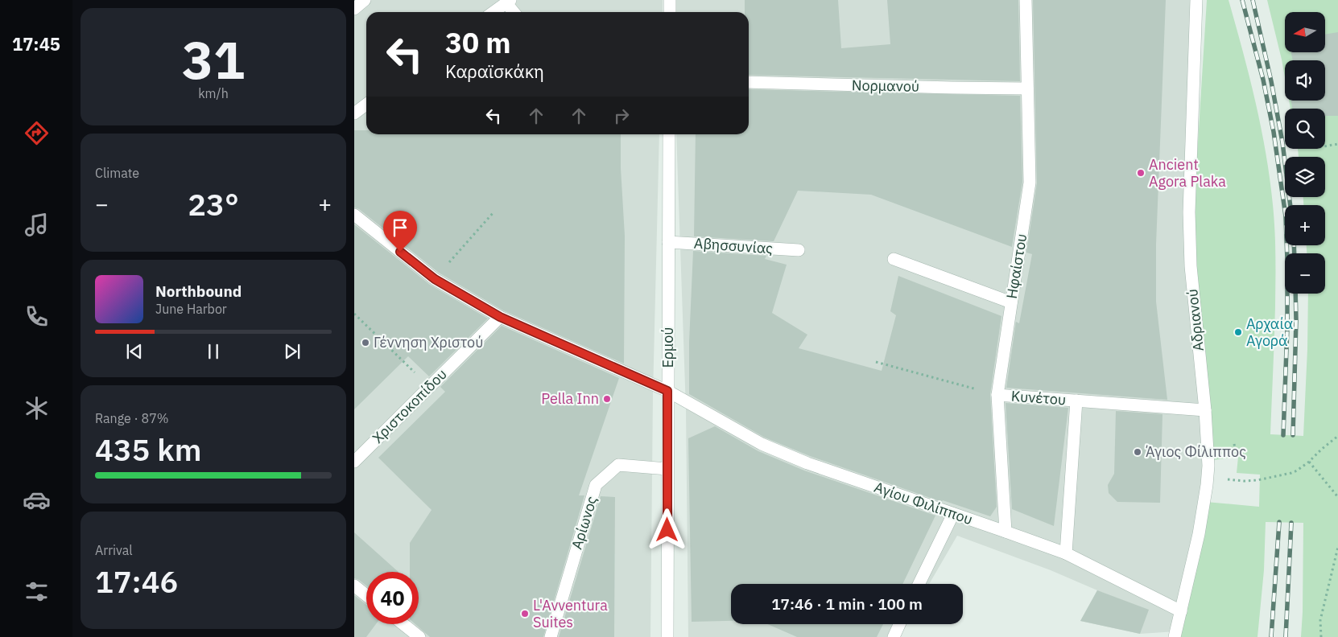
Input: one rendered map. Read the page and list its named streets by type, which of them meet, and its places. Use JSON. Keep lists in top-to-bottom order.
{
  "streets": {
    "street": [
      "Νορμανού",
      "Αβησσυνίας",
      "Ηφαίστου",
      "Αδριανού",
      "Ερμού",
      "Κυνέτου",
      "Χριστοκοπίδου",
      "Αγίου Φιλίππου",
      "Αρίωνος"
    ]
  },
  "crossings": [
    ["Νορμανού", "Ηφαίστου"],
    ["Αβησσυνίας", "Ερμού"],
    ["Ηφαίστου", "Κυνέτου"],
    ["Ηφαίστου", "Αγίου Φιλίππου"],
    ["Αδριανού", "Κυνέτου"],
    ["Αδριανού", "Αγίου Φιλίππου"],
    ["Ερμού", "Αγίου Φιλίππου"],
    ["Ερμού", "Αρίωνος"],
    ["Χριστοκοπίδου", "Αγίου Φιλίππου"]
  ],
  "places": [
    "Ancient Agora Plaka",
    "Αρχαία Αγορά",
    "Γέννηση Χριστού",
    "Pella Inn",
    "Άγιος Φίλιππος",
    "L'Avventura Suites"
  ],
  "north": "left",
  "page": {
    "tabs": "17:45",
    "tile": [
      ["31", "km/h"],
      "Climate",
      ["Range · 87%", "435 km"],
      ["Arrival", "17:46"]
    ],
    "map_buttons": ["+", "−"],
    "turn": ["30 m", "Καραϊσκάκη"],
    "heat": ["−", "23°", "+"],
    "song": ["Northbound", "June Harbor"],
    "limit": "40",
    "trip": "17:46 · 1 min · 100 m"
  }
}
